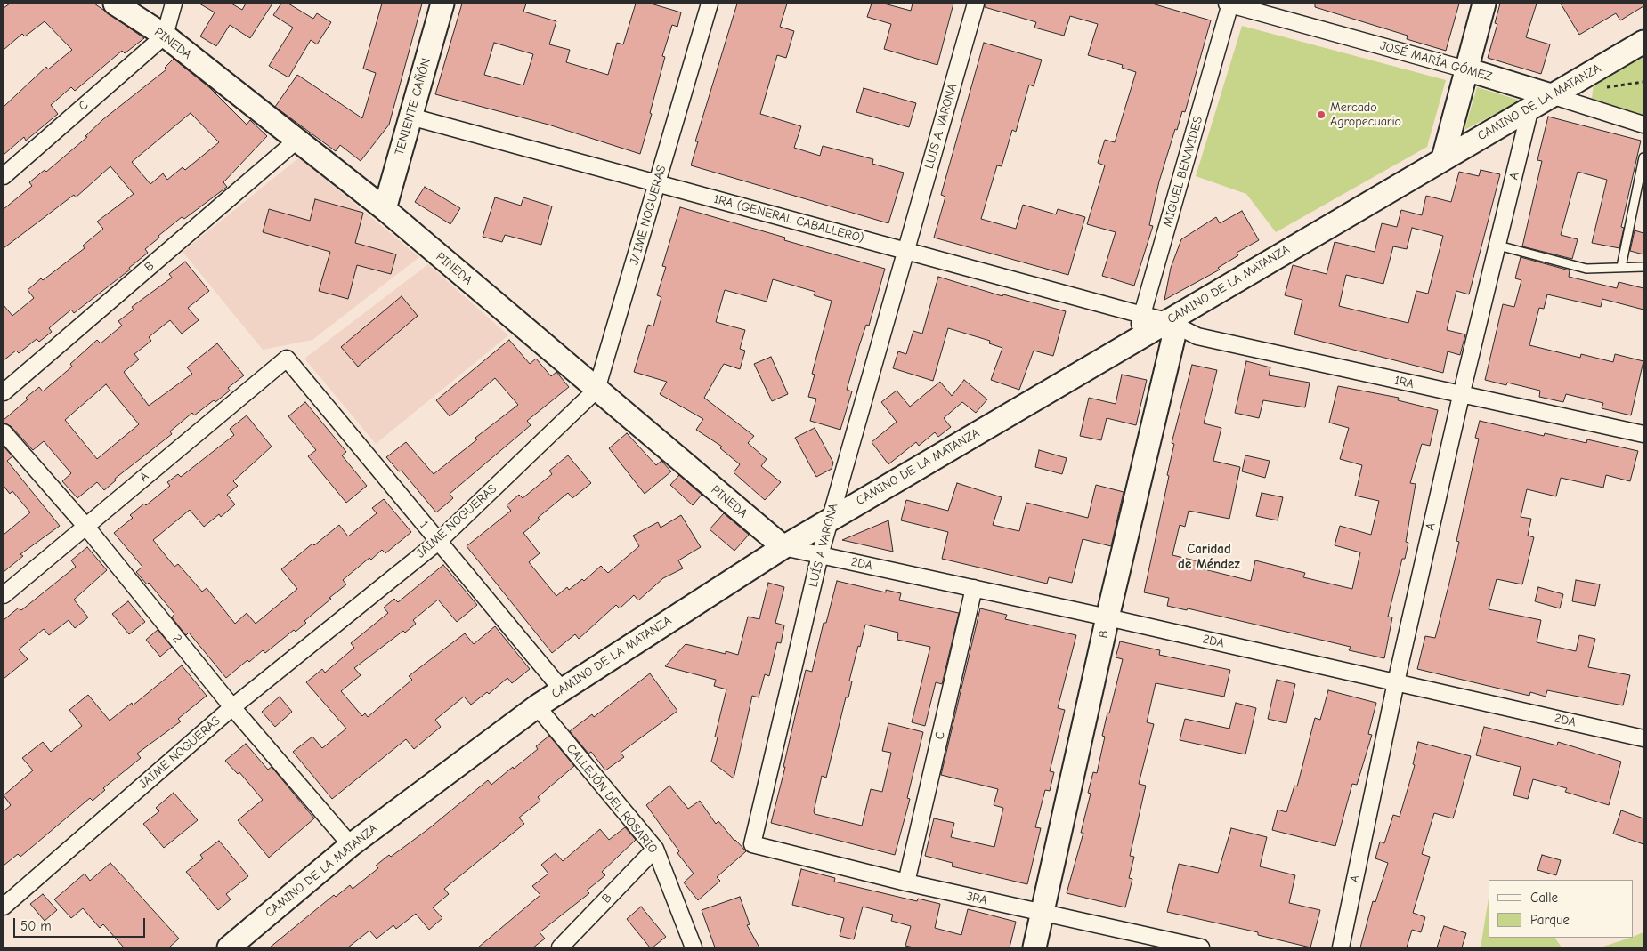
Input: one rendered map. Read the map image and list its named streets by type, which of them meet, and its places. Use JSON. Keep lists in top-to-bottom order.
{
  "streets": {
    "street": [
      "PINEDA",
      "JOSÉ MARÍA GÓMEZ",
      "CAMINO DE LA MATANZA",
      "C",
      "TENIENTE CAÑÓN",
      "LUIS A. VARONA",
      "MIGUEL BENAVIDES",
      "A",
      "JAIME NOGUERAS",
      "1RA (GENERAL CABALLERO)",
      "B",
      "1RA",
      "1",
      "LUÍS A VARONA",
      "2DA",
      "2",
      "CALLEJÓN DEL ROSARIO",
      "3RA"
    ]
  },
  "crossings": [
    ["PINEDA", "CAMINO DE LA MATANZA"],
    ["PINEDA", "C"],
    ["PINEDA", "TENIENTE CAÑÓN"],
    ["PINEDA", "JAIME NOGUERAS"],
    ["PINEDA", "B"],
    ["PINEDA", "2DA"],
    ["JOSÉ MARÍA GÓMEZ", "CAMINO DE LA MATANZA"],
    ["JOSÉ MARÍA GÓMEZ", "MIGUEL BENAVIDES"],
    ["CAMINO DE LA MATANZA", "MIGUEL BENAVIDES"],
    ["CAMINO DE LA MATANZA", "A"],
    ["CAMINO DE LA MATANZA", "1RA (GENERAL CABALLERO)"],
    ["CAMINO DE LA MATANZA", "B"],
    ["CAMINO DE LA MATANZA", "1RA"],
    ["CAMINO DE LA MATANZA", "1"],
    ["CAMINO DE LA MATANZA", "LUÍS A VARONA"],
    ["CAMINO DE LA MATANZA", "2DA"],
    ["CAMINO DE LA MATANZA", "2"],
    ["CAMINO DE LA MATANZA", "CALLEJÓN DEL ROSARIO"],
    ["C", "2DA"],
    ["C", "3RA"],
    ["TENIENTE CAÑÓN", "1RA (GENERAL CABALLERO)"],
    ["LUIS A. VARONA", "1RA (GENERAL CABALLERO)"],
    ["LUIS A. VARONA", "LUÍS A VARONA"],
    ["MIGUEL BENAVIDES", "1RA (GENERAL CABALLERO)"],
    ["A", "1RA"],
    ["A", "1"],
    ["A", "2DA"],
    ["A", "2"],
    ["JAIME NOGUERAS", "1RA (GENERAL CABALLERO)"],
    ["JAIME NOGUERAS", "1"],
    ["JAIME NOGUERAS", "2"],
    ["1RA (GENERAL CABALLERO)", "B"],
    ["1RA (GENERAL CABALLERO)", "1RA"],
    ["1RA (GENERAL CABALLERO)", "LUÍS A VARONA"],
    ["B", "1RA"],
    ["B", "2DA"],
    ["B", "CALLEJÓN DEL ROSARIO"],
    ["B", "3RA"],
    ["LUÍS A VARONA", "2DA"],
    ["LUÍS A VARONA", "3RA"]
  ],
  "districts": ["Caridad de Méndez"],
  "places": ["Mercado Agropecuario"],
  "legend": ["Calle", "Parque"],
  "scale_bar": "50 m"
}
